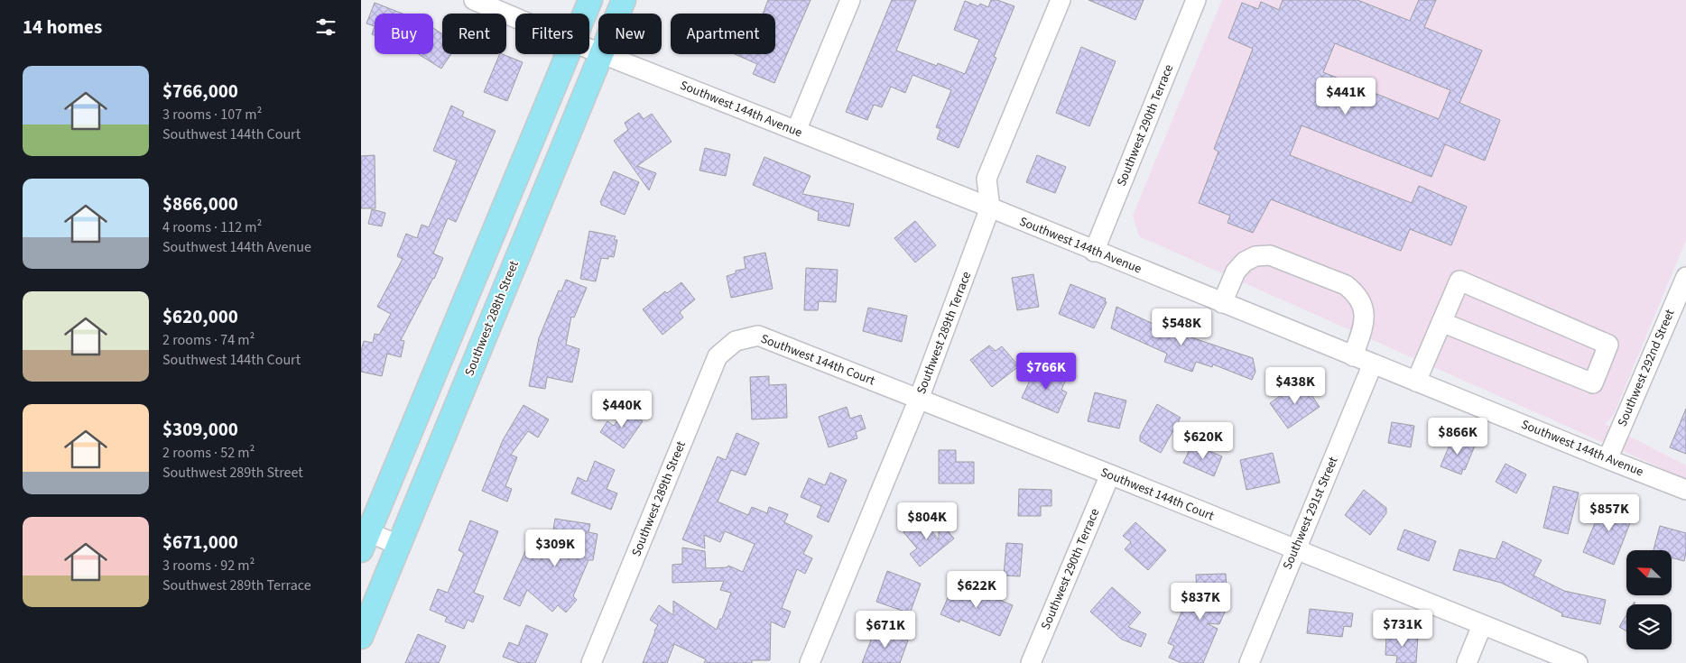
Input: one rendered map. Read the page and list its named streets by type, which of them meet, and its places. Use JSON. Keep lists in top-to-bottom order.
{
  "streets": {
    "main road": ["Southwest 288th Street"],
    "street": [
      "Southwest 144th Avenue",
      "Southwest 290th Terrace",
      "Southwest 289th Terrace",
      "Southwest 144th Court",
      "Southwest 292nd Street",
      "Southwest 289th Street",
      "Southwest 291st Street"
    ]
  },
  "crossings": [
    ["Southwest 144th Avenue", "Southwest 290th Terrace"],
    ["Southwest 144th Avenue", "Southwest 288th Street"],
    ["Southwest 144th Avenue", "Southwest 289th Terrace"],
    ["Southwest 144th Avenue", "Southwest 292nd Street"],
    ["Southwest 144th Avenue", "Southwest 291st Street"],
    ["Southwest 290th Terrace", "Southwest 144th Court"],
    ["Southwest 289th Terrace", "Southwest 144th Court"],
    ["Southwest 144th Court", "Southwest 289th Street"],
    ["Southwest 144th Court", "Southwest 291st Street"]
  ],
  "north": "top left",
  "page": {
    "heading": "14 homes",
    "chip": [
      "Buy",
      "Rent",
      "Filters",
      "New",
      "Apartment"
    ],
    "list": [
      {
        "name": "$766,000",
        "note": "3 rooms · 107 m² · Southwest 144th Court"
      },
      {
        "name": "$866,000",
        "note": "4 rooms · 112 m² · Southwest 144th Avenue"
      },
      {
        "name": "$620,000",
        "note": "2 rooms · 74 m² · Southwest 144th Court"
      },
      {
        "name": "$309,000",
        "note": "2 rooms · 52 m² · Southwest 289th Street"
      },
      {
        "name": "$671,000",
        "note": "3 rooms · 92 m² · Southwest 289th Terrace"
      }
    ],
    "price": [
      "$441K",
      "$548K",
      "$766K",
      "$438K",
      "$440K",
      "$866K",
      "$620K",
      "$857K",
      "$804K",
      "$309K",
      "$622K",
      "$837K",
      "$731K",
      "$671K"
    ]
  }
}
